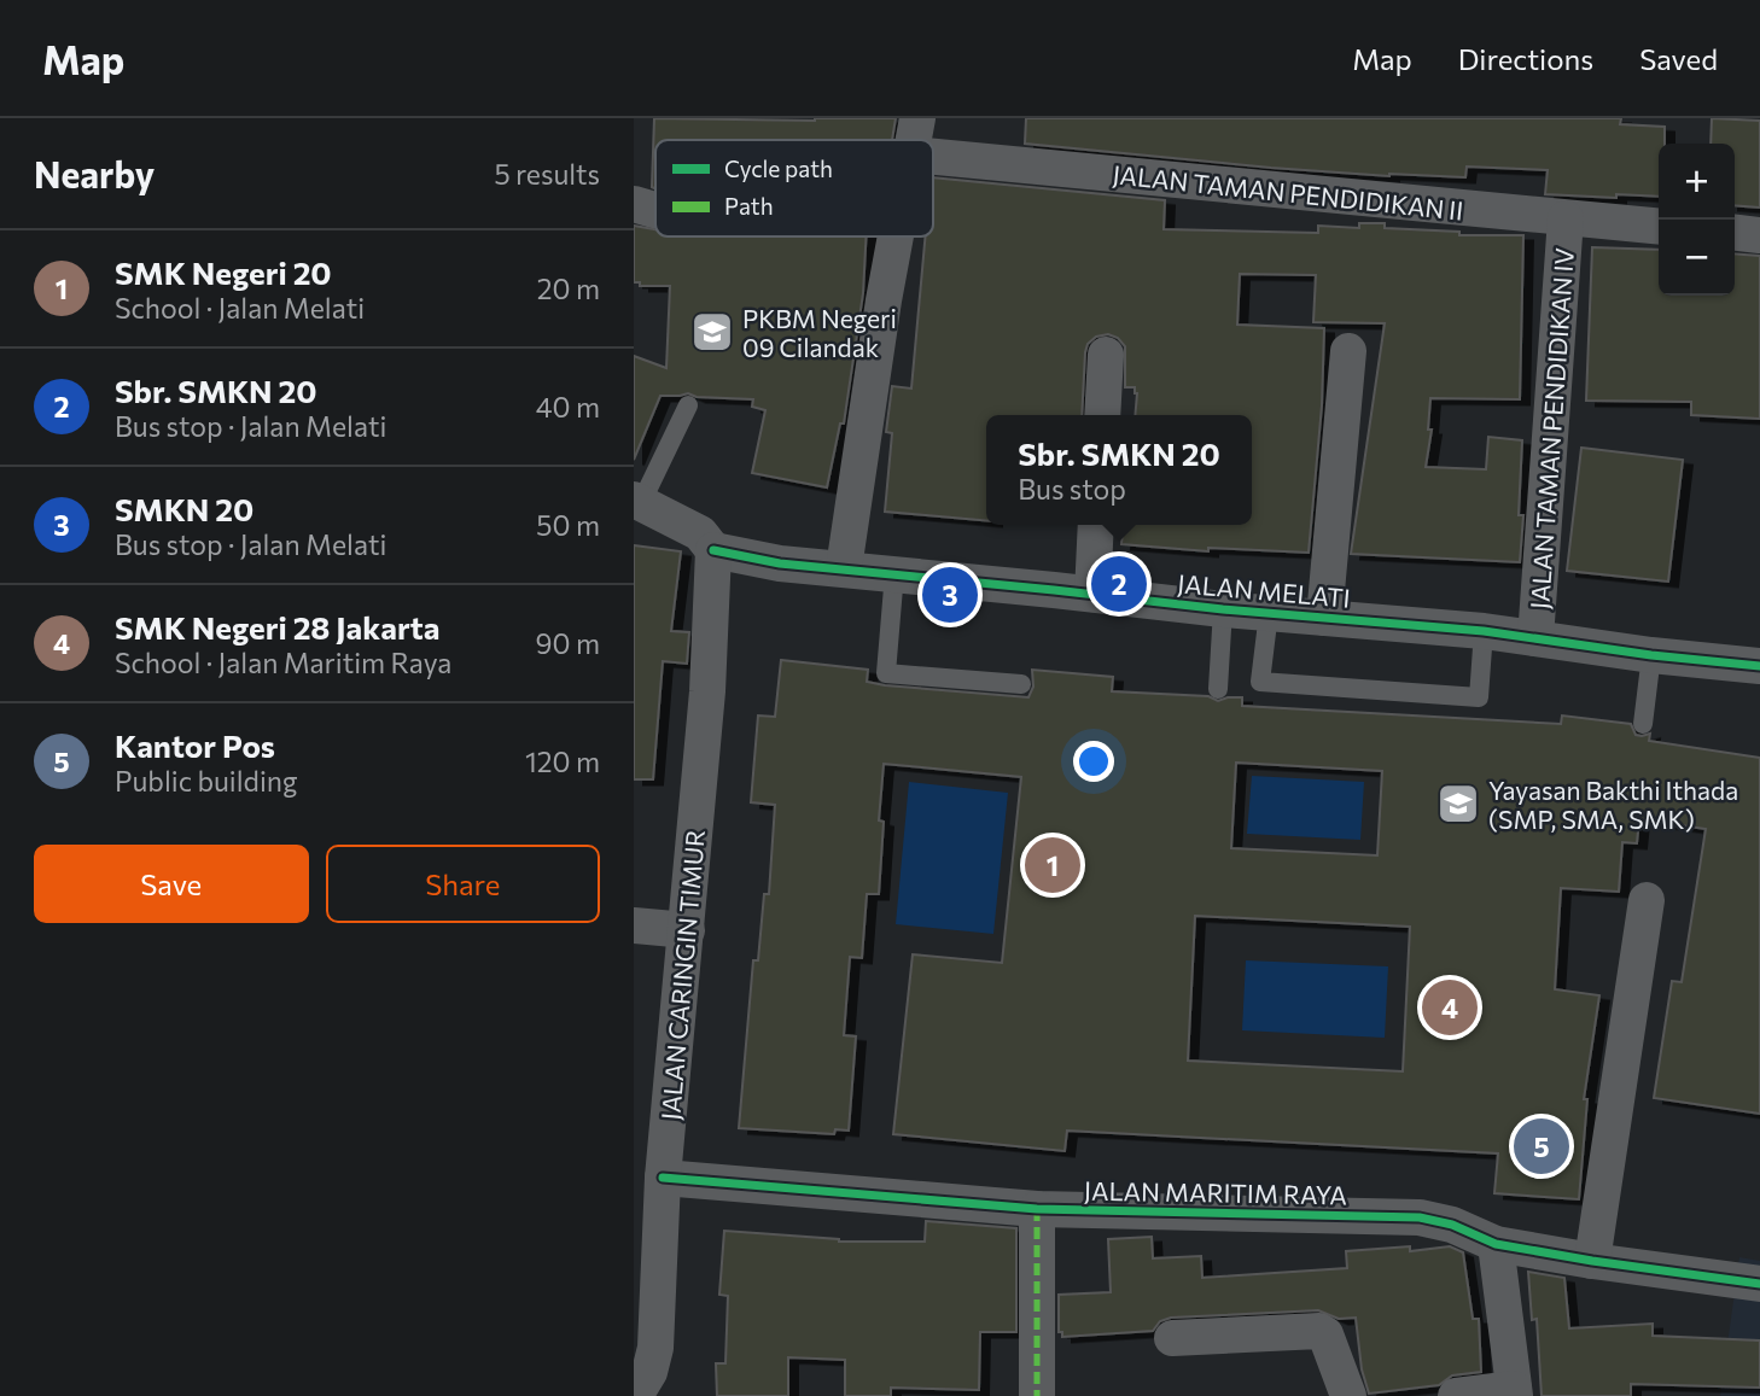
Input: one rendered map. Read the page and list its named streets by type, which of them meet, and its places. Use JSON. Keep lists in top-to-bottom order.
{
  "streets": {
    "street": [
      "JALAN TAMAN PENDIDIKAN II",
      "JALAN TAMAN PENDIDIKAN IV",
      "JALAN MELATI",
      "JALAN CARINGIN TIMUR",
      "JALAN MARITIM RAYA"
    ]
  },
  "crossings": [
    ["JALAN TAMAN PENDIDIKAN II", "JALAN TAMAN PENDIDIKAN IV"],
    ["JALAN TAMAN PENDIDIKAN IV", "JALAN MELATI"],
    ["JALAN MELATI", "JALAN CARINGIN TIMUR"],
    ["JALAN CARINGIN TIMUR", "JALAN MARITIM RAYA"]
  ],
  "places": {
    "school or university": ["PKBM Negeri 09 Cilandak", "Yayasan Bakthi Ithada (SMP, SMA, SMK)"]
  },
  "legend": ["Cycle path", "Path"],
  "page": {
    "header": "Map",
    "nav": ["Map", "Directions", "Saved"],
    "heading": ["Nearby", "5 results"],
    "map_buttons": ["+", "−"],
    "list": [
      {
        "mark": "1",
        "name": "SMK Negeri 20",
        "note": "School · Jalan Melati",
        "value": "20 m"
      },
      {
        "mark": "2",
        "name": "Sbr. SMKN 20",
        "note": "Bus stop · Jalan Melati",
        "value": "40 m"
      },
      {
        "mark": "3",
        "name": "SMKN 20",
        "note": "Bus stop · Jalan Melati",
        "value": "50 m"
      },
      {
        "mark": "4",
        "name": "SMK Negeri 28 Jakarta",
        "note": "School · Jalan Maritim Raya",
        "value": "90 m"
      },
      {
        "mark": "5",
        "name": "Kantor Pos",
        "note": "Public building",
        "value": "120 m"
      }
    ],
    "popup": ["Sbr. SMKN 20", "Bus stop"],
    "pins": [
      "2",
      "3",
      "1",
      "4",
      "5"
    ],
    "buttons": ["Save", "Share"]
  }
}
